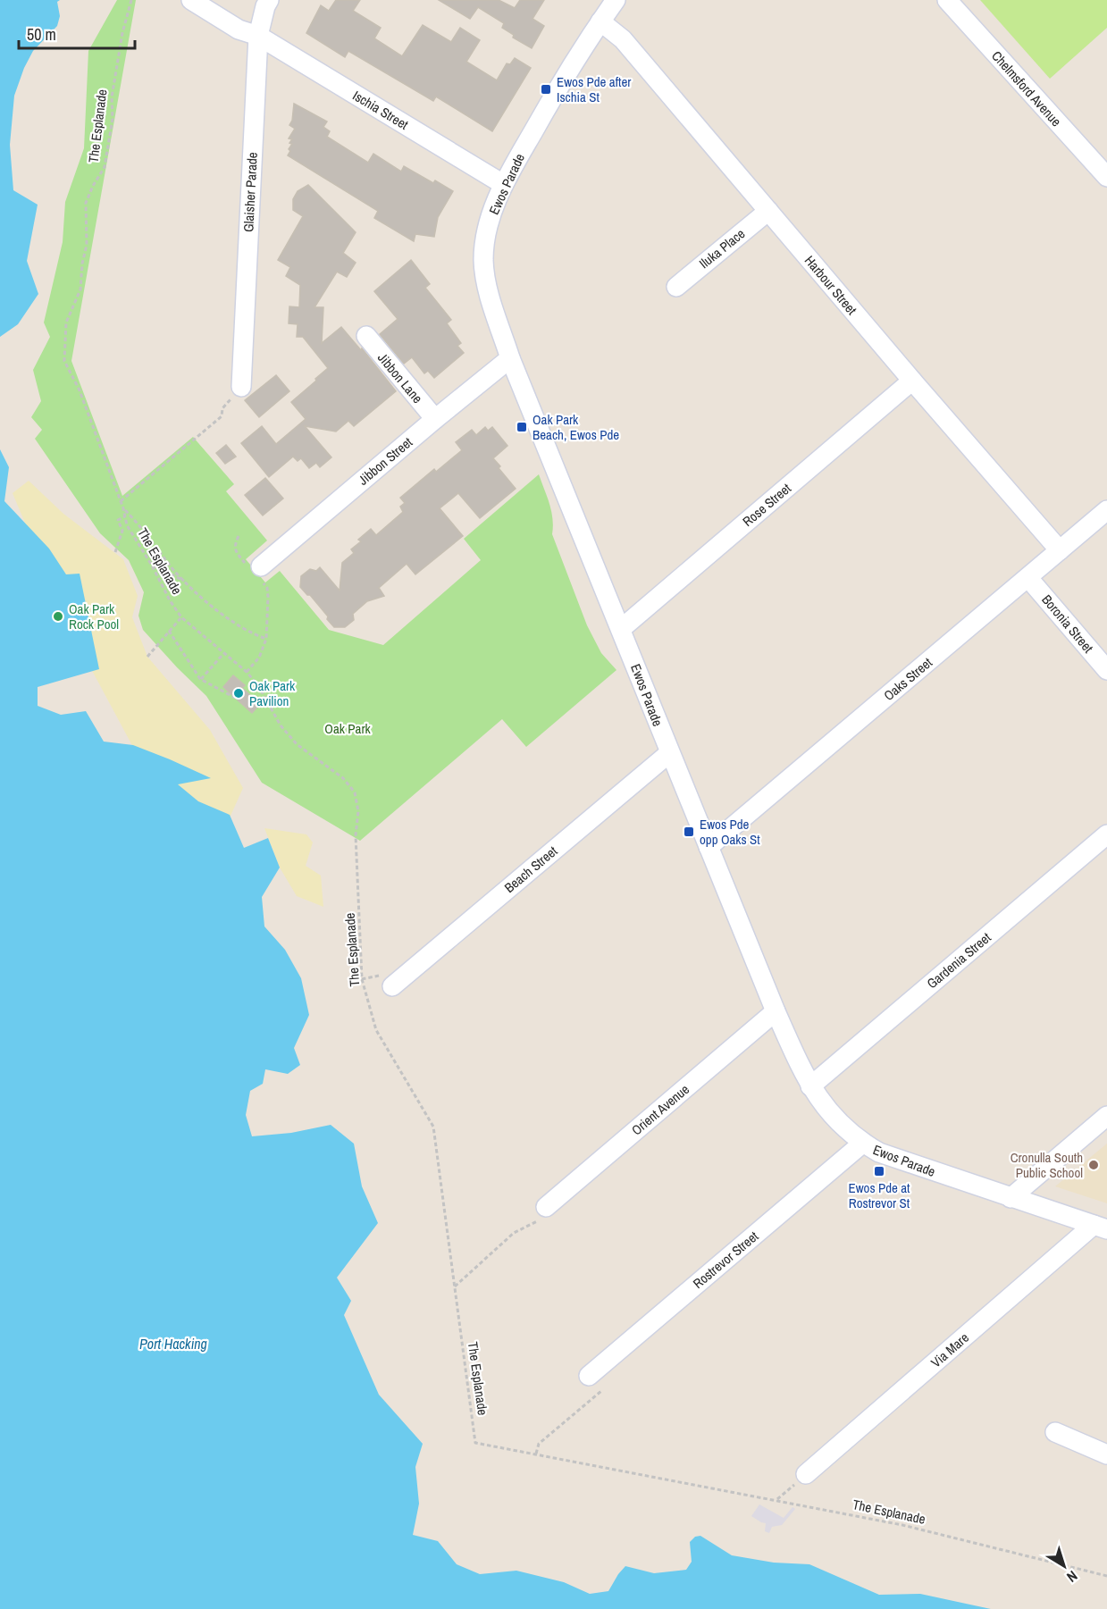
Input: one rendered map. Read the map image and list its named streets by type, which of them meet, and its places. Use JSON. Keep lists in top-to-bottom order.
{
  "streets": {
    "street": [
      "Chelmsford Avenue",
      "Ischia Street",
      "Ewos Parade",
      "Glaisher Parade",
      "Iluka Place",
      "Harbour Street",
      "Jibbon Lane",
      "Jibbon Street",
      "Rose Street",
      "Boronia Street",
      "Oaks Street",
      "Beach Street",
      "Gardenia Street",
      "Orient Avenue",
      "Rostrevor Street",
      "Via Mare"
    ],
    "path": ["The Esplanade"]
  },
  "crossings": [
    ["Ischia Street", "Ewos Parade"],
    ["Ischia Street", "Glaisher Parade"],
    ["Ewos Parade", "Harbour Street"],
    ["Ewos Parade", "Jibbon Street"],
    ["Ewos Parade", "Rose Street"],
    ["Ewos Parade", "Oaks Street"],
    ["Ewos Parade", "Beach Street"],
    ["Ewos Parade", "Gardenia Street"],
    ["Ewos Parade", "Orient Avenue"],
    ["Ewos Parade", "Rostrevor Street"],
    ["Ewos Parade", "Via Mare"],
    ["Iluka Place", "Harbour Street"],
    ["Harbour Street", "Rose Street"],
    ["Harbour Street", "Oaks Street"],
    ["Jibbon Lane", "Jibbon Street"],
    ["Boronia Street", "Oaks Street"]
  ],
  "water": ["Port Hacking"],
  "parks": ["Oak Park"],
  "places": {
    "transit": [
      "Ewos Pde after Ischia St",
      "Oak Park Beach, Ewos Pde",
      "Ewos Pde opp Oaks St",
      "Ewos Pde at Rostrevor St"
    ],
    "other": ["Oak Park Rock Pool", "Oak Park Pavilion", "Cronulla South Public School"]
  },
  "scale_bar": "50 m",
  "north": "bottom right"
}
